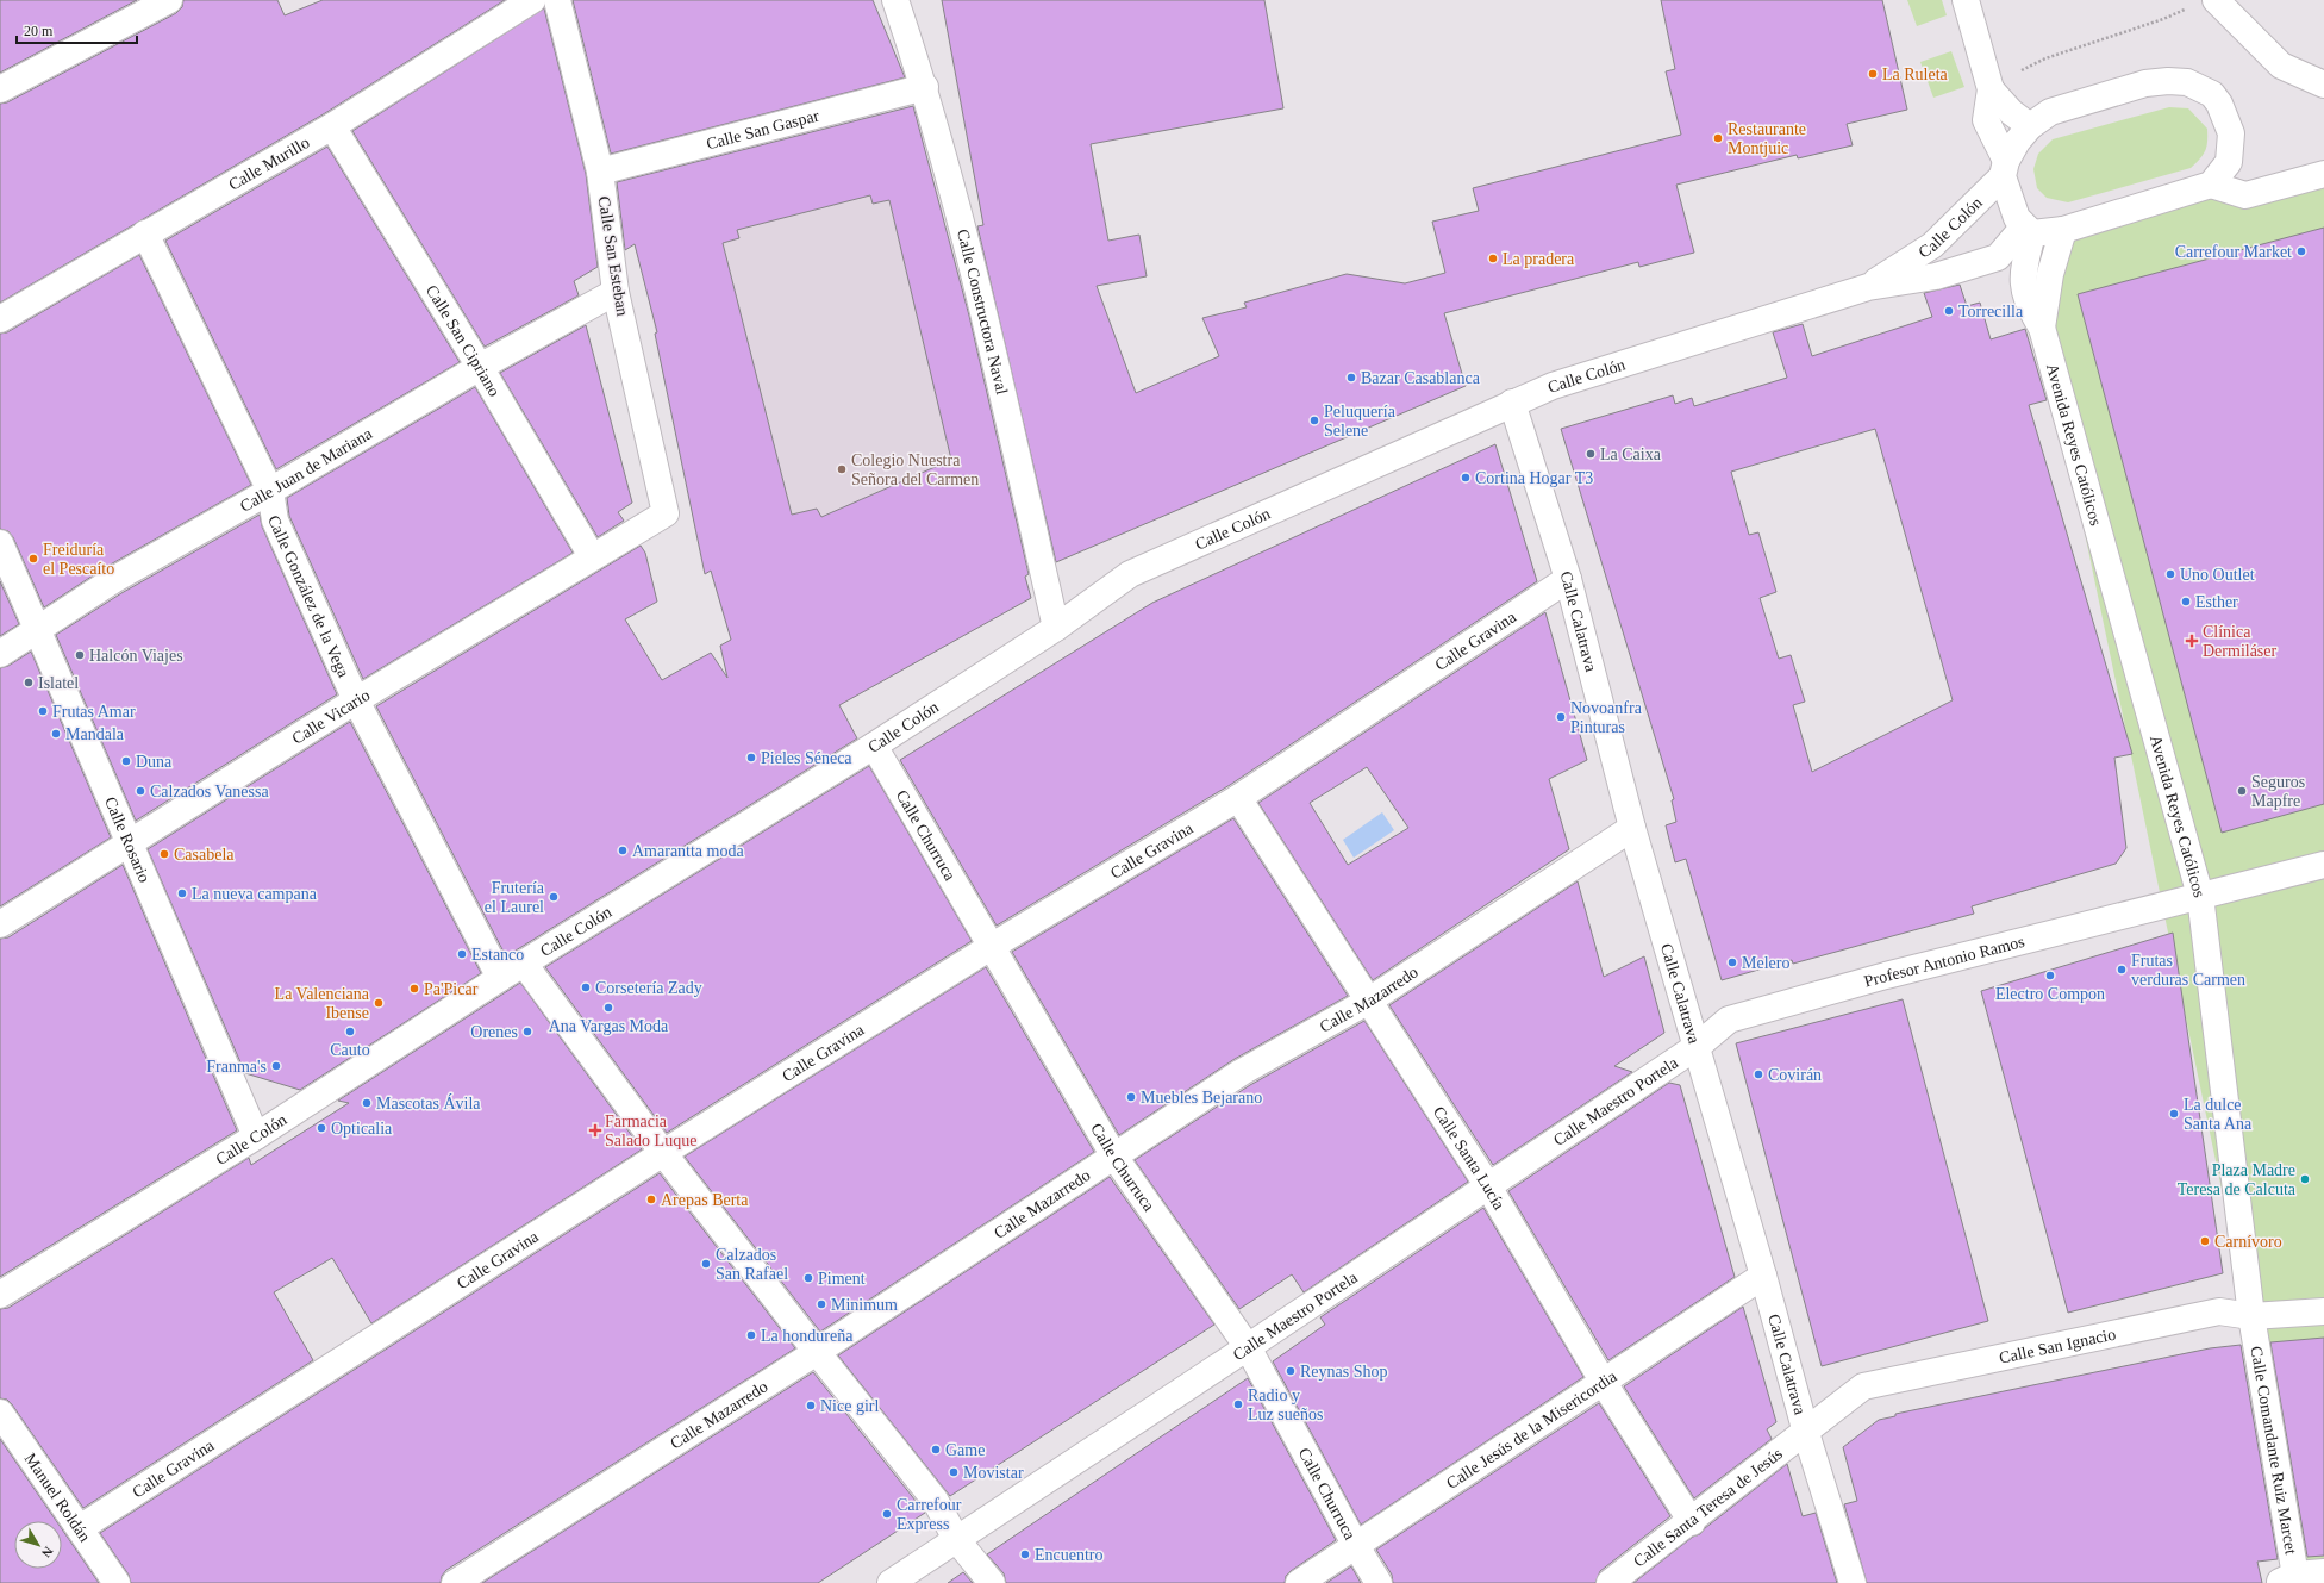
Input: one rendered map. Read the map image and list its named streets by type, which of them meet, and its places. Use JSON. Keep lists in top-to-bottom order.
{
  "streets": {
    "street": [
      "Calle San Gaspar",
      "Calle Murillo",
      "Calle Colón",
      "Calle San Esteban",
      "Calle Constructora Naval",
      "Calle San Cipriano",
      "Avenida Reyes Católicos",
      "Calle Juan de Mariana",
      "Calle González de la Vega",
      "Calle Calatrava",
      "Calle Gravina",
      "Calle Vicario",
      "Calle Churruca",
      "Calle Rosario",
      "Profesor Antonio Ramos",
      "Calle Mazarredo",
      "Calle Maestro Portela",
      "Calle Santa Lucía",
      "Calle San Ignacio",
      "Calle Jesús de la Misericordia",
      "Calle Comandante Ruiz Marcet",
      "Manuel Roldán",
      "Calle Santa Teresa de Jesús"
    ]
  },
  "crossings": [
    ["Calle San Gaspar", "Calle San Esteban"],
    ["Calle San Gaspar", "Calle Constructora Naval"],
    ["Calle Murillo", "Calle San Cipriano"],
    ["Calle Murillo", "Calle González de la Vega"],
    ["Calle Colón", "Calle Constructora Naval"],
    ["Calle Colón", "Calle González de la Vega"],
    ["Calle Colón", "Calle Calatrava"],
    ["Calle Colón", "Calle Churruca"],
    ["Calle Colón", "Calle Rosario"],
    ["Calle San Esteban", "Calle Juan de Mariana"],
    ["Calle San Esteban", "Calle Vicario"],
    ["Calle San Cipriano", "Calle Juan de Mariana"],
    ["Calle San Cipriano", "Calle Vicario"],
    ["Avenida Reyes Católicos", "Profesor Antonio Ramos"],
    ["Avenida Reyes Católicos", "Calle San Ignacio"],
    ["Avenida Reyes Católicos", "Calle Comandante Ruiz Marcet"],
    ["Calle Juan de Mariana", "Calle González de la Vega"],
    ["Calle Juan de Mariana", "Calle Rosario"],
    ["Calle González de la Vega", "Calle Vicario"],
    ["Calle Calatrava", "Calle Gravina"],
    ["Calle Calatrava", "Profesor Antonio Ramos"],
    ["Calle Calatrava", "Calle Mazarredo"],
    ["Calle Calatrava", "Calle Maestro Portela"],
    ["Calle Calatrava", "Calle San Ignacio"],
    ["Calle Calatrava", "Calle Jesús de la Misericordia"],
    ["Calle Calatrava", "Calle Santa Teresa de Jesús"],
    ["Calle Gravina", "Calle Churruca"],
    ["Calle Gravina", "Calle Santa Lucía"],
    ["Calle Gravina", "Manuel Roldán"],
    ["Calle Vicario", "Calle Rosario"],
    ["Calle Churruca", "Calle Mazarredo"],
    ["Calle Churruca", "Calle Maestro Portela"],
    ["Calle Churruca", "Calle Jesús de la Misericordia"],
    ["Profesor Antonio Ramos", "Calle Maestro Portela"],
    ["Calle Mazarredo", "Calle Santa Lucía"],
    ["Calle Maestro Portela", "Calle Santa Lucía"],
    ["Calle Santa Lucía", "Calle Jesús de la Misericordia"],
    ["Calle Santa Lucía", "Calle Santa Teresa de Jesús"],
    ["Calle San Ignacio", "Calle Comandante Ruiz Marcet"],
    ["Calle San Ignacio", "Calle Santa Teresa de Jesús"]
  ],
  "places": {
    "other": [
      "La Ruleta",
      "Restaurante Montjuic",
      "Carrefour Market",
      "La pradera",
      "Torrecilla",
      "Bazar Casablanca",
      "Peluquería Selene",
      "La Caixa",
      "Colegio Nuestra Señora del Carmen",
      "Cortina Hogar T3",
      "Freiduría el Pescaíto",
      "Uno Outlet",
      "Esther",
      "Halcón Viajes",
      "Islatel",
      "Frutas Amar",
      "Novoanfra Pinturas",
      "Mandala",
      "Pieles Séneca",
      "Duna",
      "Calzados Vanessa",
      "Seguros Mapfre",
      "Amarantta moda",
      "Casabela",
      "La nueva campana",
      "Frutería el Laurel",
      "Estanco",
      "Melero",
      "Frutas verduras Carmen",
      "Electro Compon",
      "Corsetería Zady",
      "Pa'Picar",
      "La Valenciana Ibense",
      "Ana Vargas Moda",
      "Cauto",
      "Orenes",
      "Franma's",
      "Covirán",
      "Muebles Bejarano",
      "Mascotas Ávila",
      "La dulce Santa Ana",
      "Opticalia",
      "Plaza Madre Teresa de Calcuta",
      "Arepas Berta",
      "Carnívoro",
      "Calzados San Rafael",
      "Piment",
      "Minimum",
      "La hondureña",
      "Reynas Shop",
      "Radio y Luz sueños",
      "Nice girl",
      "Game",
      "Movistar",
      "Carrefour Express",
      "Encuentro"
    ],
    "health": ["Clínica Dermiláser", "Farmacia Salado Luque"]
  },
  "scale_bar": "20 m",
  "north": "bottom right"
}
